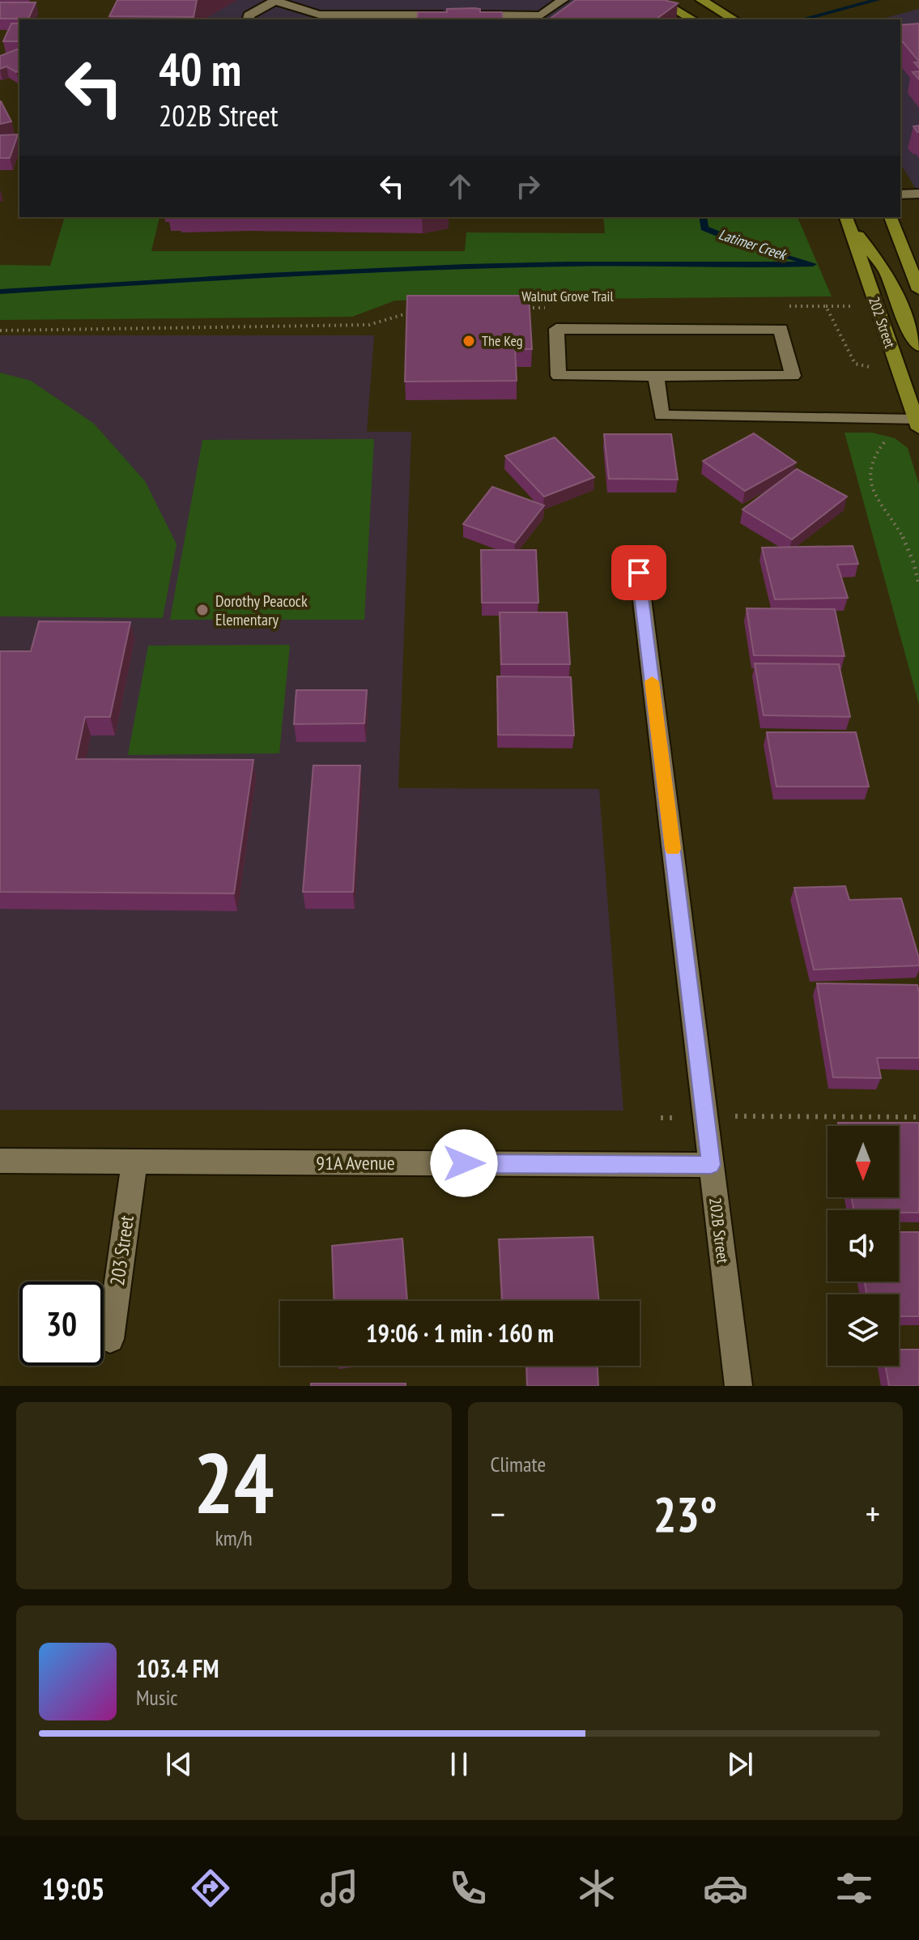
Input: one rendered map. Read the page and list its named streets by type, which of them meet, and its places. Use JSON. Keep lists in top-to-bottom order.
{
  "streets": {
    "main road": ["202 Street"],
    "street": ["91A Avenue", "202B Street", "203 Street"],
    "path": ["Walnut Grove Trail"]
  },
  "crossings": [
    ["91A Avenue", "202B Street"],
    ["91A Avenue", "203 Street"]
  ],
  "water": ["Latimer Creek"],
  "places": ["The Keg", "Dorothy Peacock Elementary"],
  "north": "bottom",
  "page": {
    "turn": ["40 m", "202B Street"],
    "limit": "30",
    "trip": "19:06 · 1 min · 160 m",
    "tile": [
      ["24", "km/h"],
      "Climate"
    ],
    "heat": ["−", "23°", "+"],
    "song": ["103.4 FM", "Music"],
    "tabs": "19:05"
  }
}
